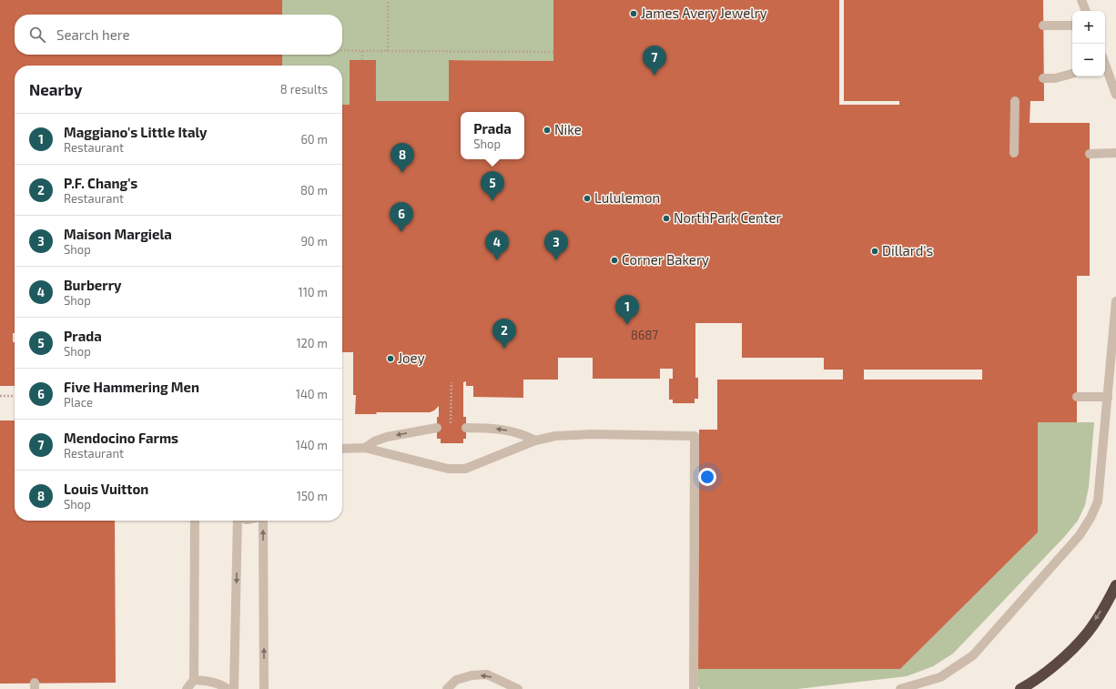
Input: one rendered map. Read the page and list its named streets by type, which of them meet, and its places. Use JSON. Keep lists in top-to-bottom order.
{
  "places": [
    "James Avery Jewelry",
    "Nike",
    "Lululemon",
    "NorthPark Center",
    "Dillard's",
    "Corner Bakery",
    "Joey"
  ],
  "house_numbers": ["8687"],
  "page": {
    "map_buttons": ["+", "−"],
    "search": "Search here",
    "pins": [
      "7",
      "8",
      "5",
      "6",
      "3",
      "4",
      "1",
      "2"
    ],
    "heading": ["Nearby", "8 results"],
    "popup": ["Prada", "Shop"],
    "list": [
      {
        "mark": "1",
        "name": "Maggiano's Little Italy",
        "note": "Restaurant",
        "value": "60 m"
      },
      {
        "mark": "2",
        "name": "P.F. Chang's",
        "note": "Restaurant",
        "value": "80 m"
      },
      {
        "mark": "3",
        "name": "Maison Margiela",
        "note": "Shop",
        "value": "90 m"
      },
      {
        "mark": "4",
        "name": "Burberry",
        "note": "Shop",
        "value": "110 m"
      },
      {
        "mark": "5",
        "name": "Prada",
        "note": "Shop",
        "value": "120 m"
      },
      {
        "mark": "6",
        "name": "Five Hammering Men",
        "note": "Place",
        "value": "140 m"
      },
      {
        "mark": "7",
        "name": "Mendocino Farms",
        "note": "Restaurant",
        "value": "140 m"
      },
      {
        "mark": "8",
        "name": "Louis Vuitton",
        "note": "Shop",
        "value": "150 m"
      }
    ]
  }
}
